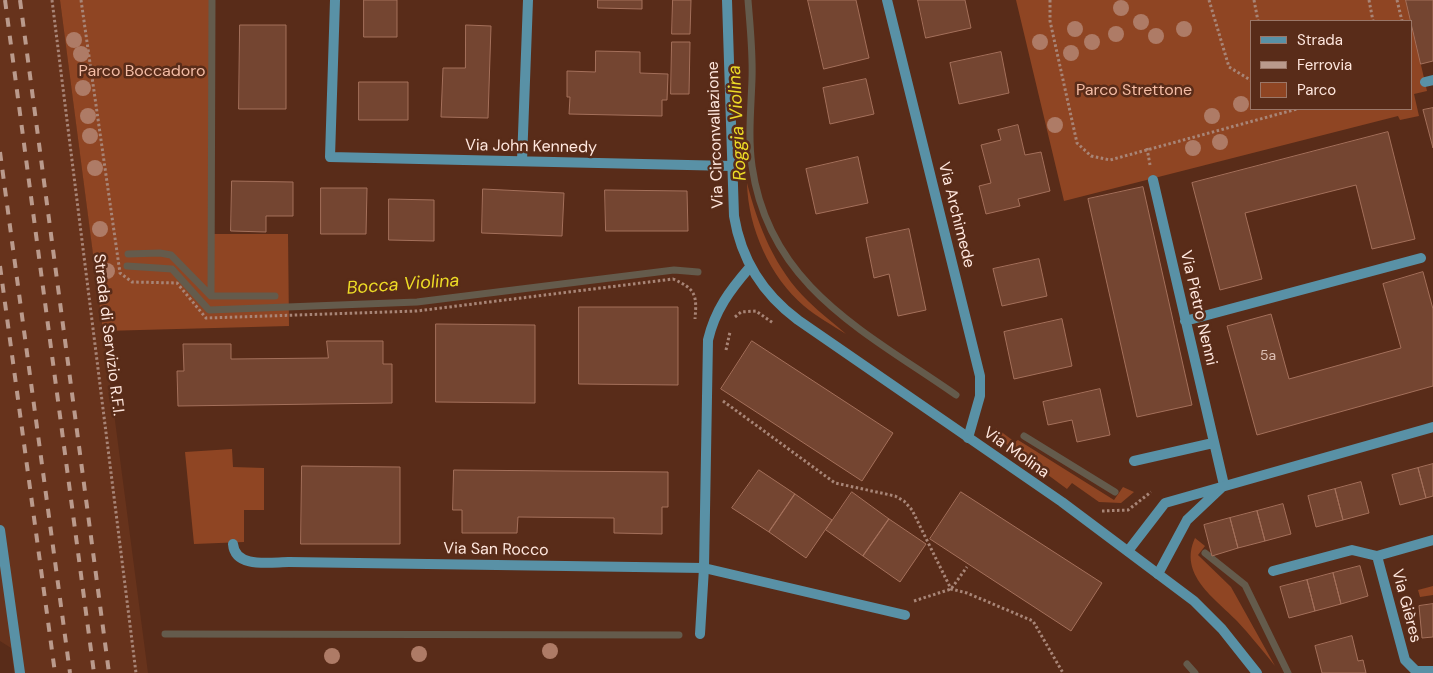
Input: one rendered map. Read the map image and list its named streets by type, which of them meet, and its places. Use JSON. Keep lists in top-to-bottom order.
{
  "streets": {
    "street": [
      "Via Circonvallazione",
      "Via John Kennedy",
      "Via Archimede",
      "Via Pietro Nenni",
      "Via Molina",
      "Via San Rocco",
      "Via Gières"
    ],
    "path": ["Strada di Servizio R.F.I."]
  },
  "crossings": [
    ["Via Circonvallazione", "Via John Kennedy"],
    ["Via Circonvallazione", "Via Molina"],
    ["Via Archimede", "Via Molina"]
  ],
  "water": ["Roggia Violina", "Bocca Violina"],
  "parks": ["Parco Boccadoro", "Parco Strettone"],
  "house_numbers": ["5a"],
  "legend": ["Strada", "Ferrovia", "Parco"]
}
